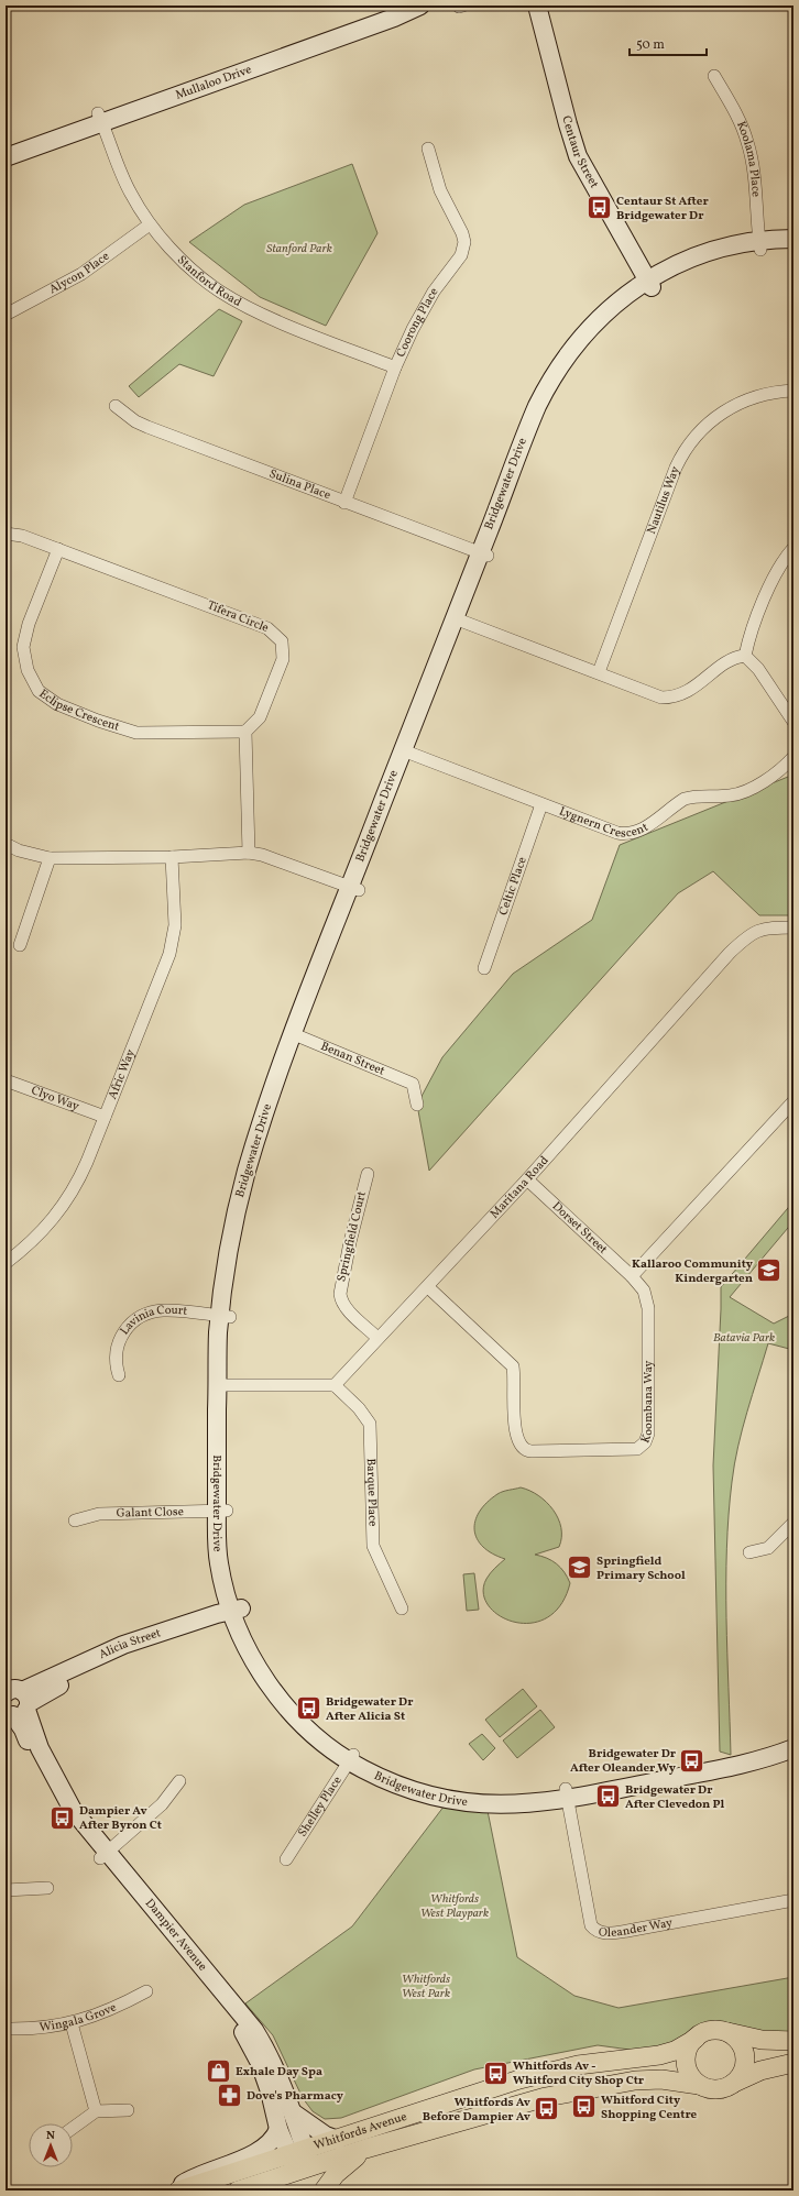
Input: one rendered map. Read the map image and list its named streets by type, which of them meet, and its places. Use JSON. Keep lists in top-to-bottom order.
{
  "streets": {
    "main road": ["Whitfords Avenue"],
    "street": [
      "Mullaloo Drive",
      "Centaur Street",
      "Koolama Place",
      "Alycon Place",
      "Stanford Road",
      "Coorong Place",
      "Bridgewater Drive",
      "Sulina Place",
      "Nautilus Way",
      "Tifera Circle",
      "Eclipse Crescent",
      "Lygnern Crescent",
      "Celtic Place",
      "Benan Street",
      "Afric Way",
      "Clyo Way",
      "Maritana Road",
      "Dorset Street",
      "Springfield Court",
      "Lavinia Court",
      "Koombana Way",
      "Barque Place",
      "Galant Close",
      "Alicia Street",
      "Shelley Place",
      "Oleander Way",
      "Dampier Avenue",
      "Wingala Grove"
    ]
  },
  "crossings": [
    ["Mullaloo Drive", "Stanford Road"],
    ["Centaur Street", "Bridgewater Drive"],
    ["Koolama Place", "Bridgewater Drive"],
    ["Alycon Place", "Stanford Road"],
    ["Stanford Road", "Coorong Place"],
    ["Coorong Place", "Sulina Place"],
    ["Bridgewater Drive", "Sulina Place"],
    ["Bridgewater Drive", "Lygnern Crescent"],
    ["Bridgewater Drive", "Benan Street"],
    ["Bridgewater Drive", "Lavinia Court"],
    ["Bridgewater Drive", "Galant Close"],
    ["Bridgewater Drive", "Alicia Street"],
    ["Bridgewater Drive", "Shelley Place"],
    ["Bridgewater Drive", "Oleander Way"],
    ["Tifera Circle", "Eclipse Crescent"],
    ["Lygnern Crescent", "Celtic Place"],
    ["Afric Way", "Clyo Way"],
    ["Maritana Road", "Dorset Street"],
    ["Maritana Road", "Springfield Court"],
    ["Maritana Road", "Koombana Way"],
    ["Maritana Road", "Barque Place"],
    ["Dorset Street", "Koombana Way"],
    ["Alicia Street", "Dampier Avenue"],
    ["Dampier Avenue", "Whitfords Avenue"]
  ],
  "parks": [
    "Stanford Park",
    "Batavia Park",
    "Whitfords West Playpark",
    "Whitfords West Park"
  ],
  "places": {
    "bus stop": [
      "Centaur St After Bridgewater Dr",
      "Bridgewater Dr After Alicia St",
      "Bridgewater Dr After Oleander Wy",
      "Bridgewater Dr After Clevedon Pl",
      "Dampier Av After Byron Ct",
      "Whitfords Av - Whitford City Shop Ctr",
      "Whitford City Shopping Centre",
      "Whitfords Av Before Dampier Av"
    ],
    "school or university": ["Kallaroo Community Kindergarten", "Springfield Primary School"],
    "shop": ["Exhale Day Spa"],
    "pharmacy": ["Dove's Pharmacy"]
  },
  "scale_bar": "50 m",
  "north": "top"
}
